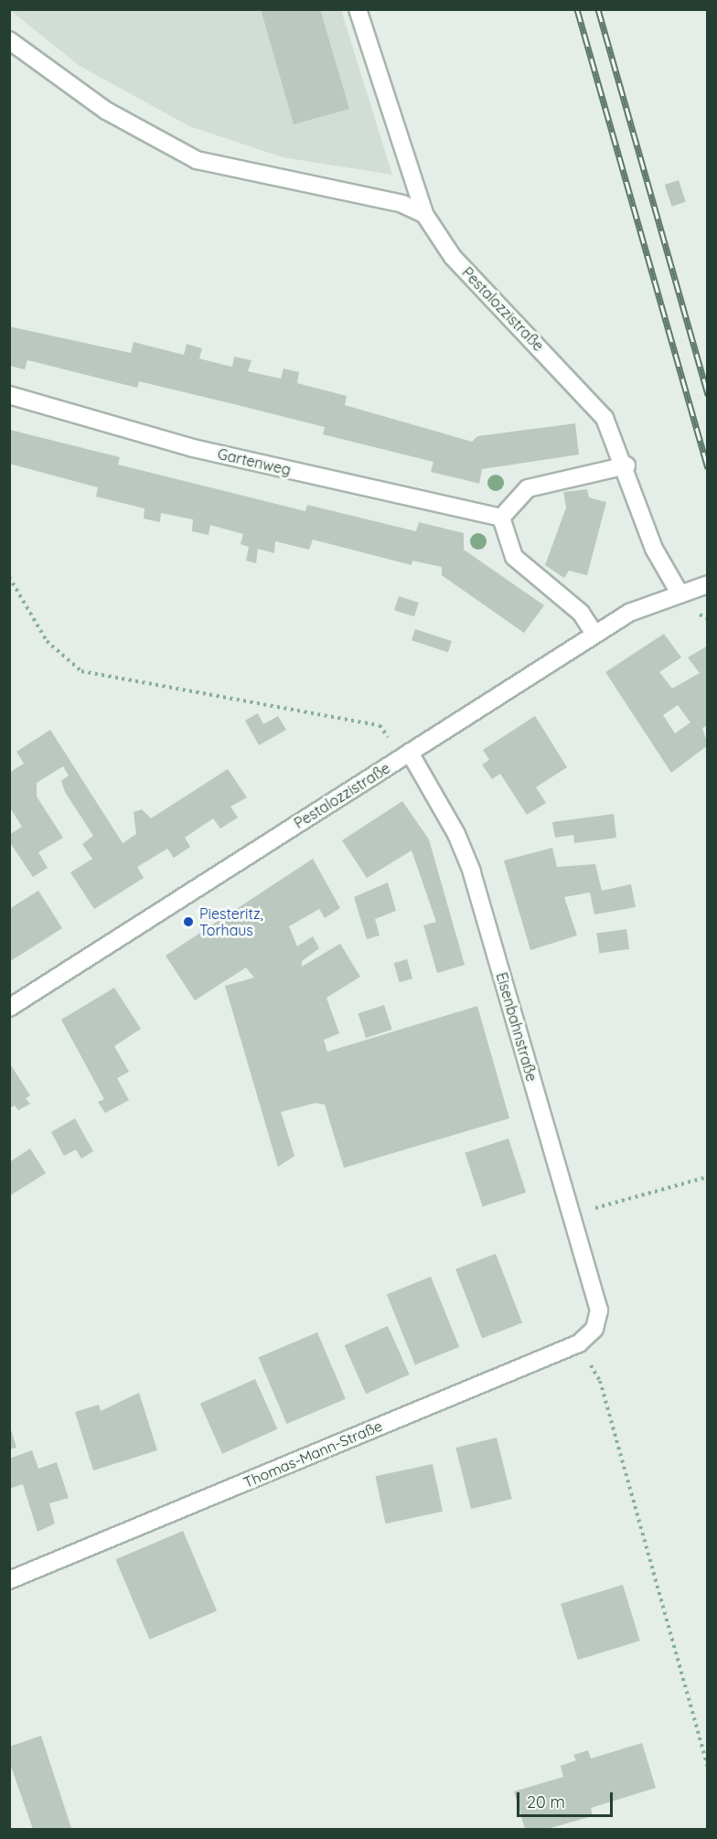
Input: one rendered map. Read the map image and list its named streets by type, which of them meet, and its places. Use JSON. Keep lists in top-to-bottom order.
{
  "streets": {
    "street": [
      "Pestalozzistraße",
      "Gartenweg",
      "Eisenbahnstraße",
      "Thomas-Mann-Straße"
    ]
  },
  "crossings": [
    ["Pestalozzistraße", "Eisenbahnstraße"],
    ["Eisenbahnstraße", "Thomas-Mann-Straße"]
  ],
  "places": ["Piesteritz, Torhaus"],
  "scale_bar": "20 m"
}
